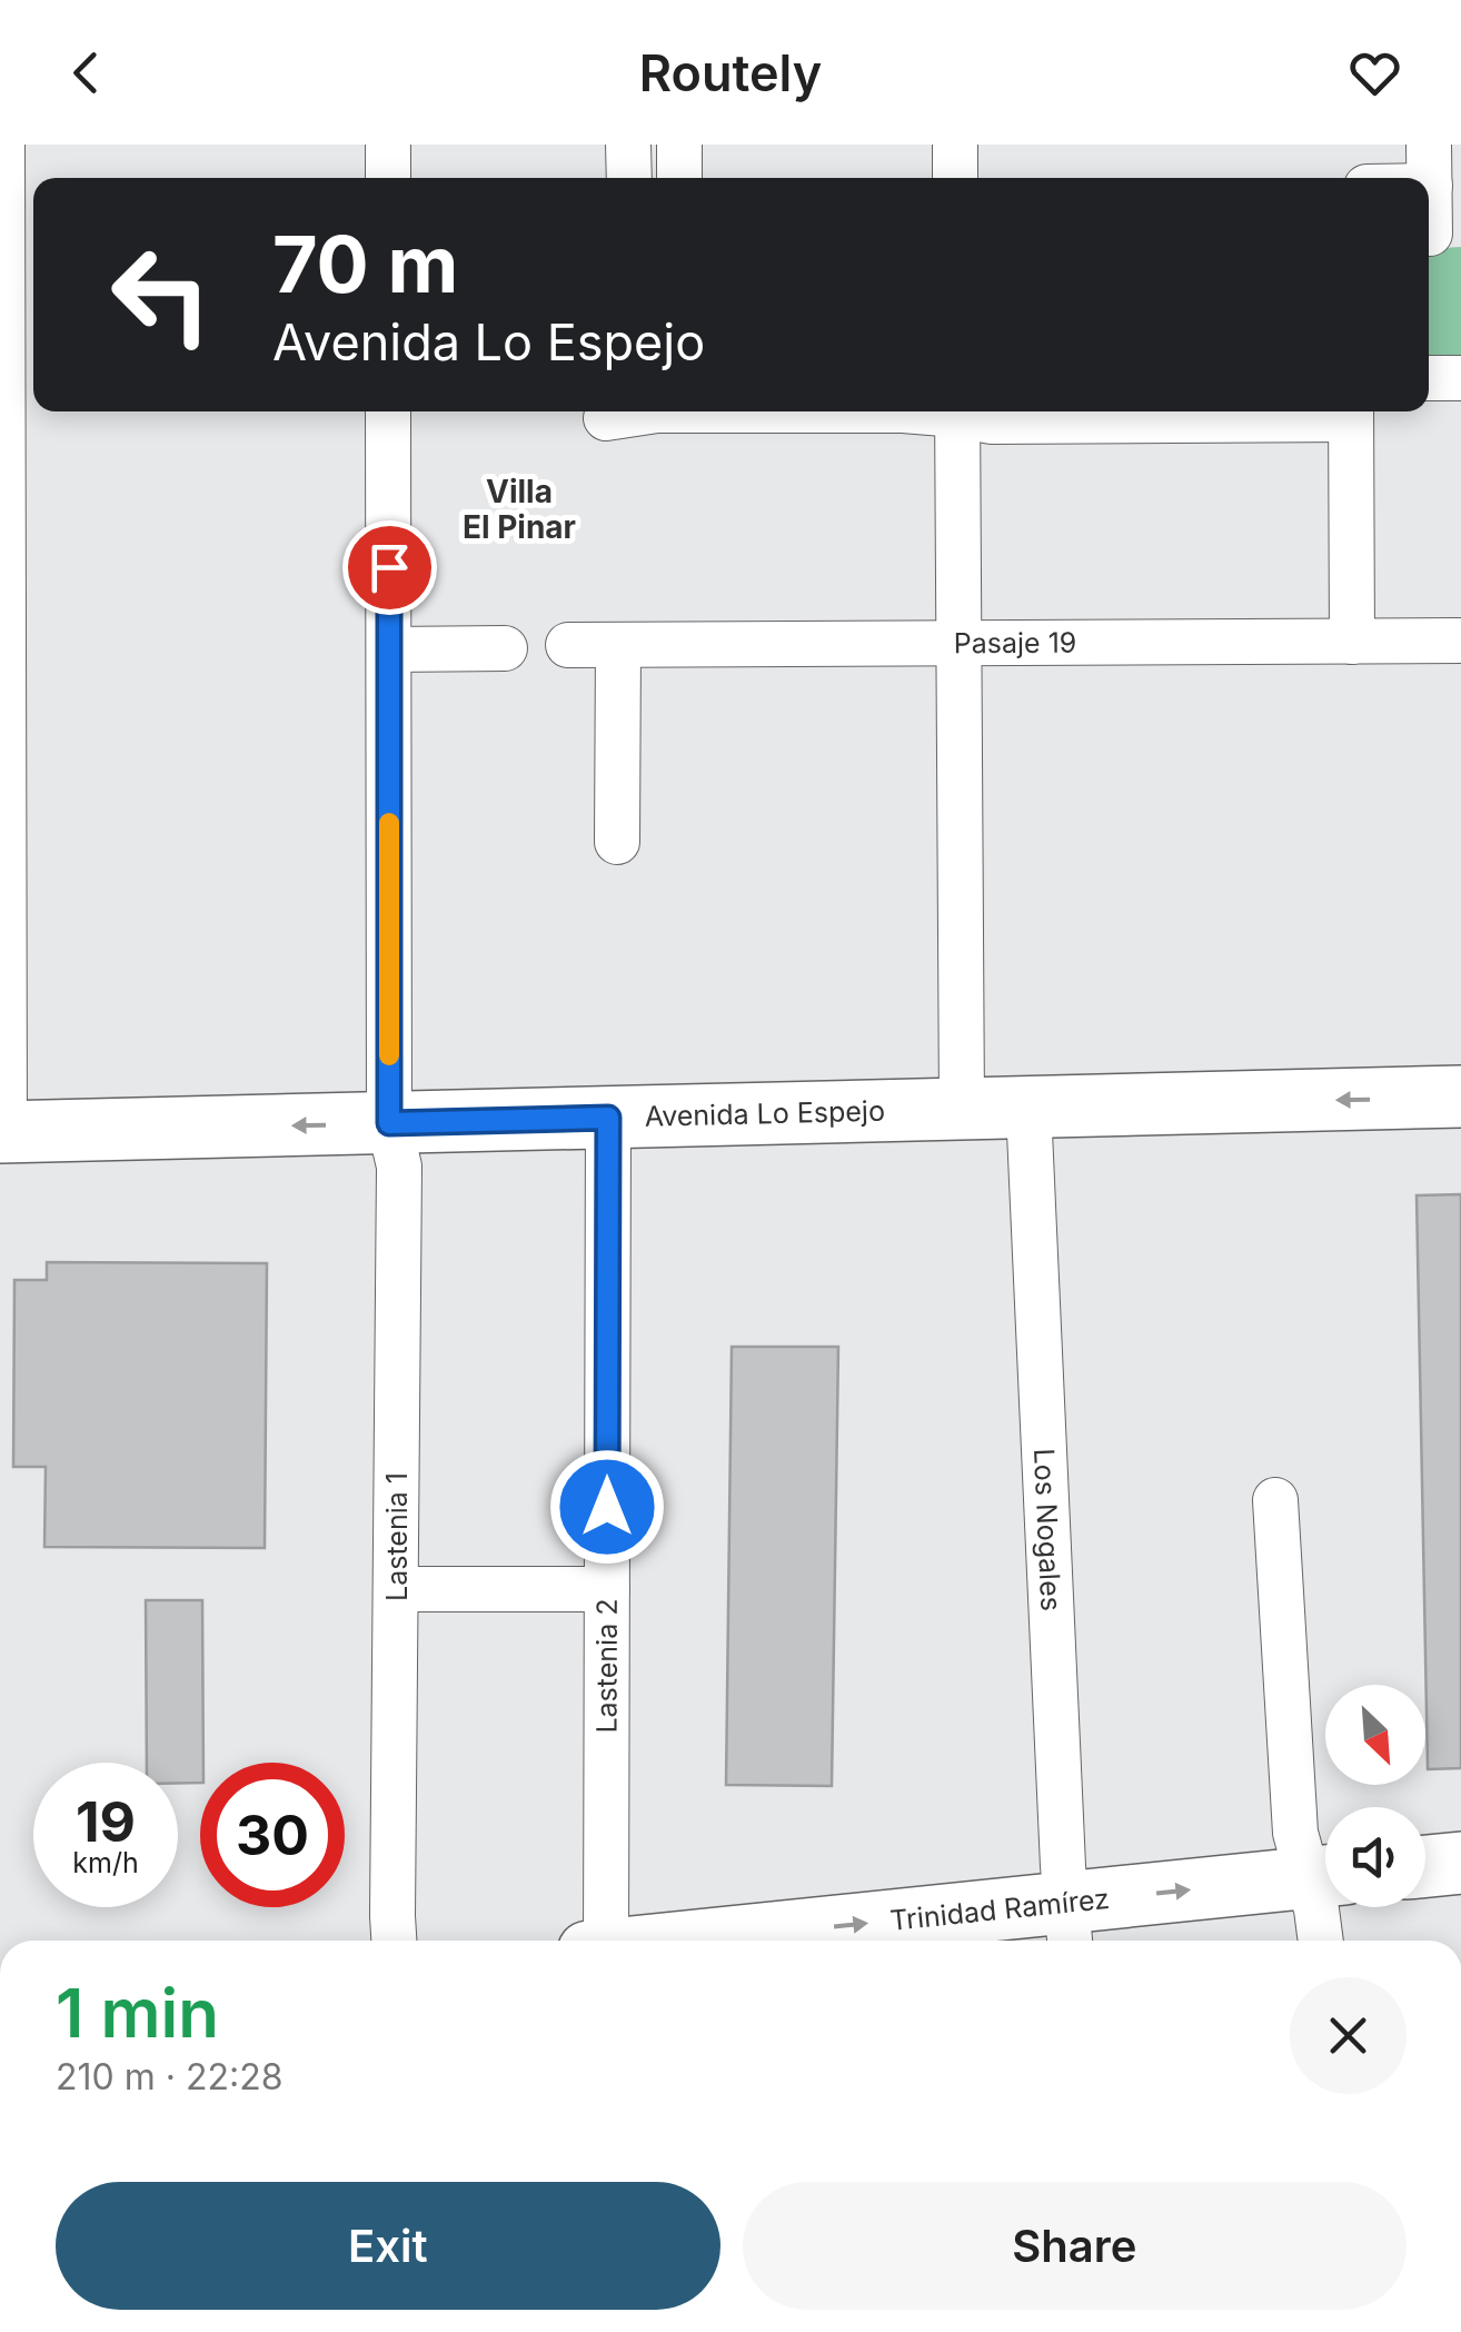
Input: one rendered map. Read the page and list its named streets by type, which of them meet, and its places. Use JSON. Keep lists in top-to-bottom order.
{
  "streets": {
    "main road": ["Avenida Lo Espejo", "Trinidad Ramírez"],
    "street": [
      "Pasaje 19",
      "Los Nogales",
      "Lastenia 1",
      "Lastenia 2"
    ]
  },
  "crossings": [
    ["Avenida Lo Espejo", "Los Nogales"],
    ["Avenida Lo Espejo", "Lastenia 1"],
    ["Avenida Lo Espejo", "Lastenia 2"],
    ["Los Nogales", "Trinidad Ramírez"]
  ],
  "one_way": ["Avenida Lo Espejo", "Trinidad Ramírez"],
  "districts": ["Villa El Pinar"],
  "north": "bottom right",
  "page": {
    "header": "Routely",
    "turn": ["70 m", "Avenida Lo Espejo"],
    "speed": "19 km/h",
    "limit": "30",
    "heading": ["1 min", "210 m · 22:28"],
    "buttons": ["Exit", "Share"]
  }
}
